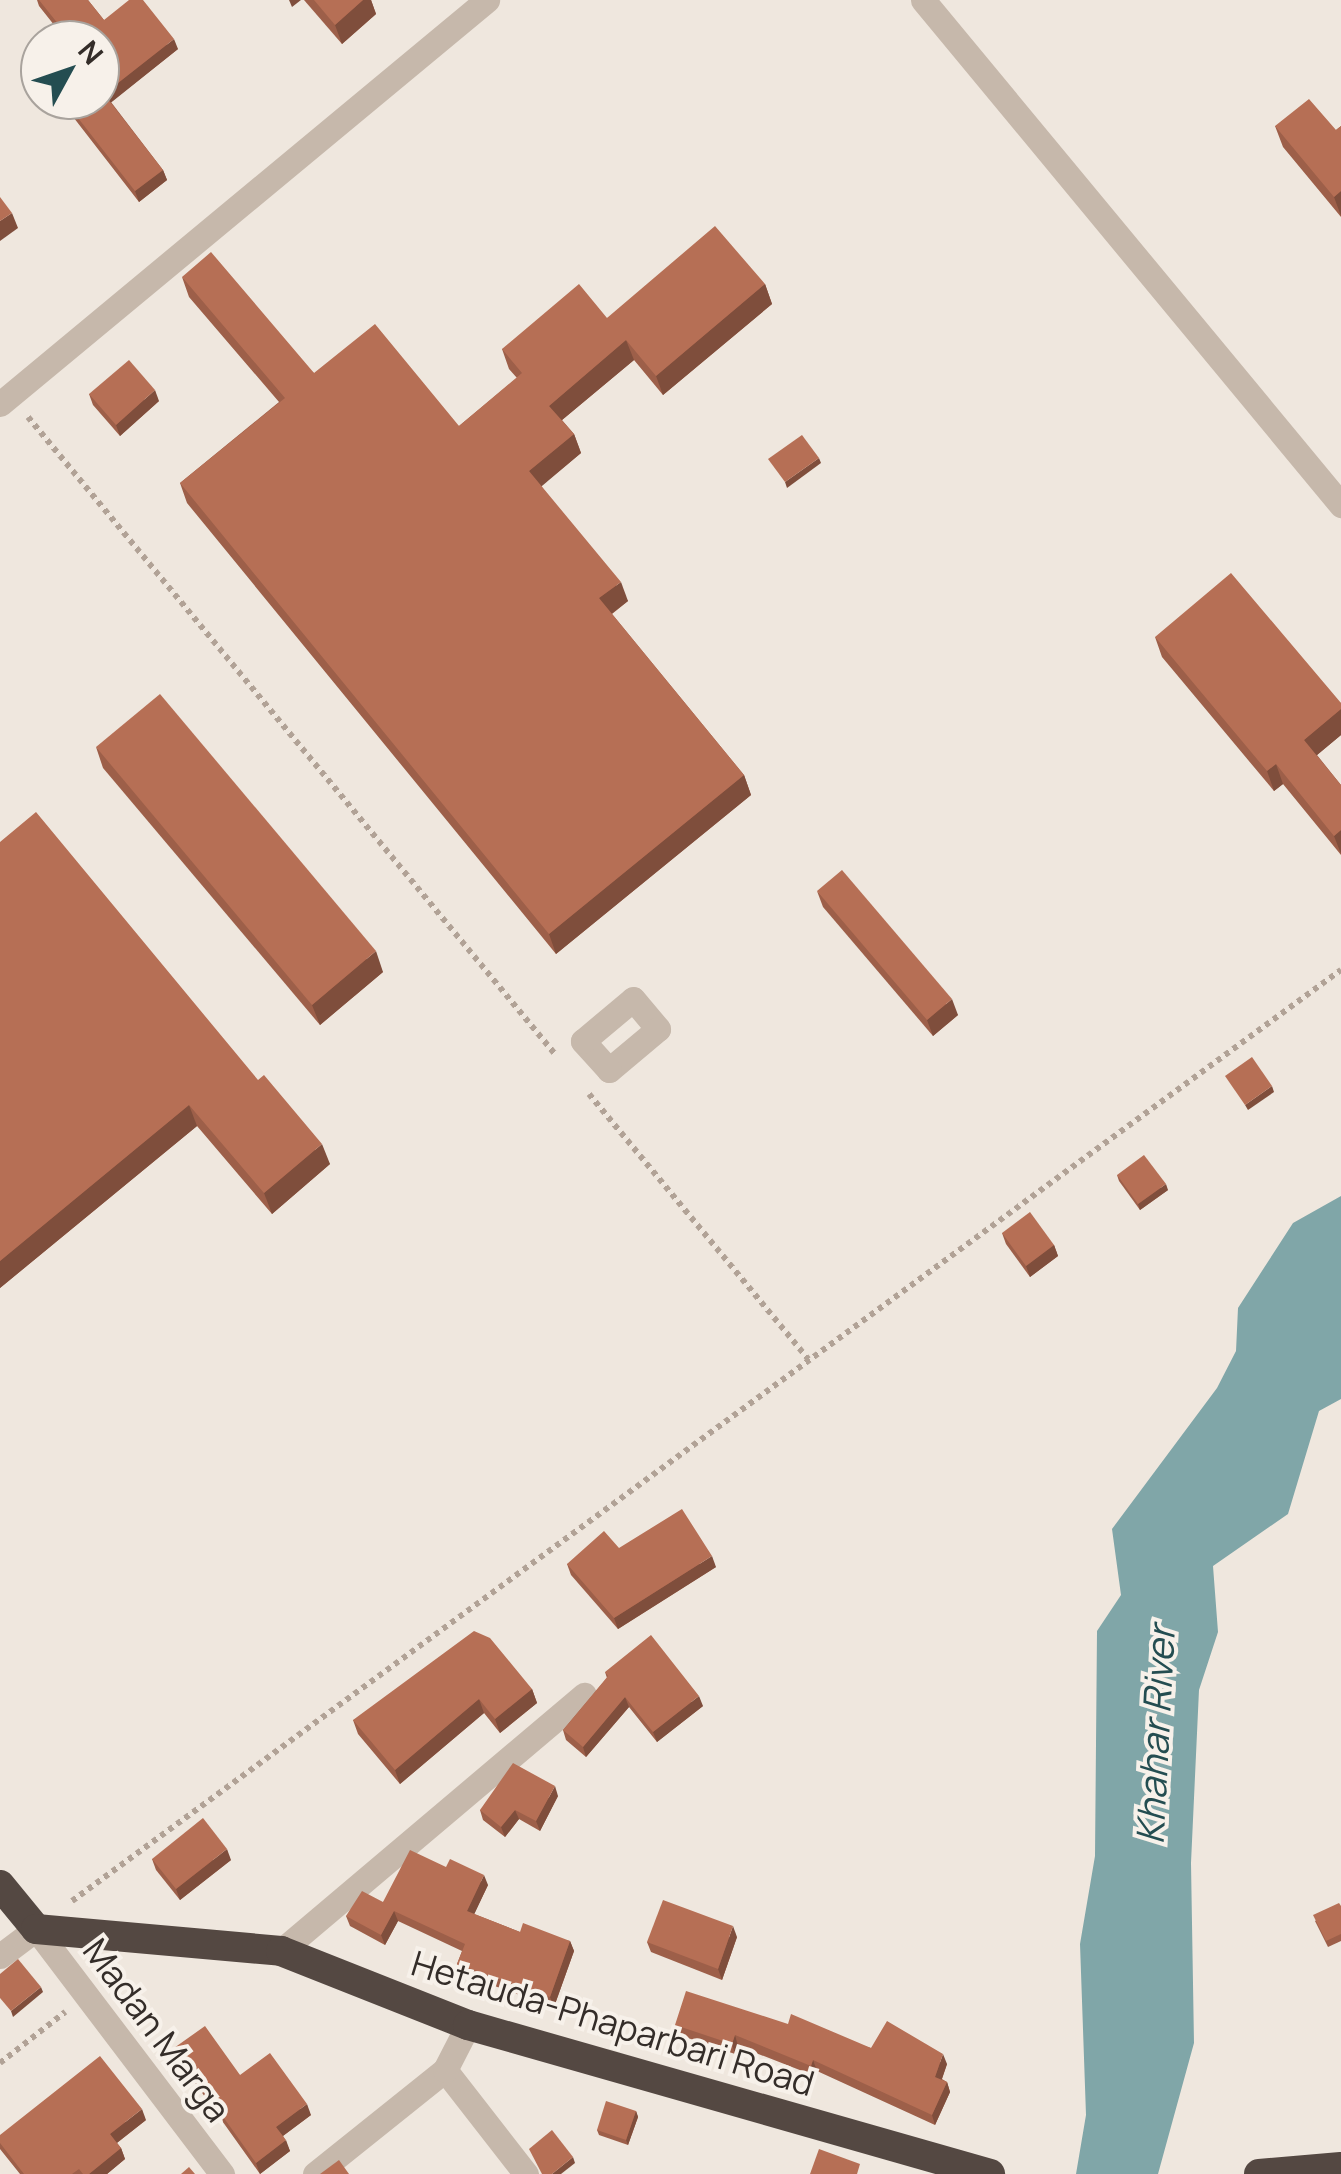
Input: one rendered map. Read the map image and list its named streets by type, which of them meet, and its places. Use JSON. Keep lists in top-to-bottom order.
{
  "streets": {
    "highway": ["Hetauda-Phaparbari Road"],
    "street": ["Madan Marga"]
  },
  "crossings": [
    ["Hetauda-Phaparbari Road", "Madan Marga"]
  ],
  "water": ["Khahar River"],
  "north": "top right"
}
